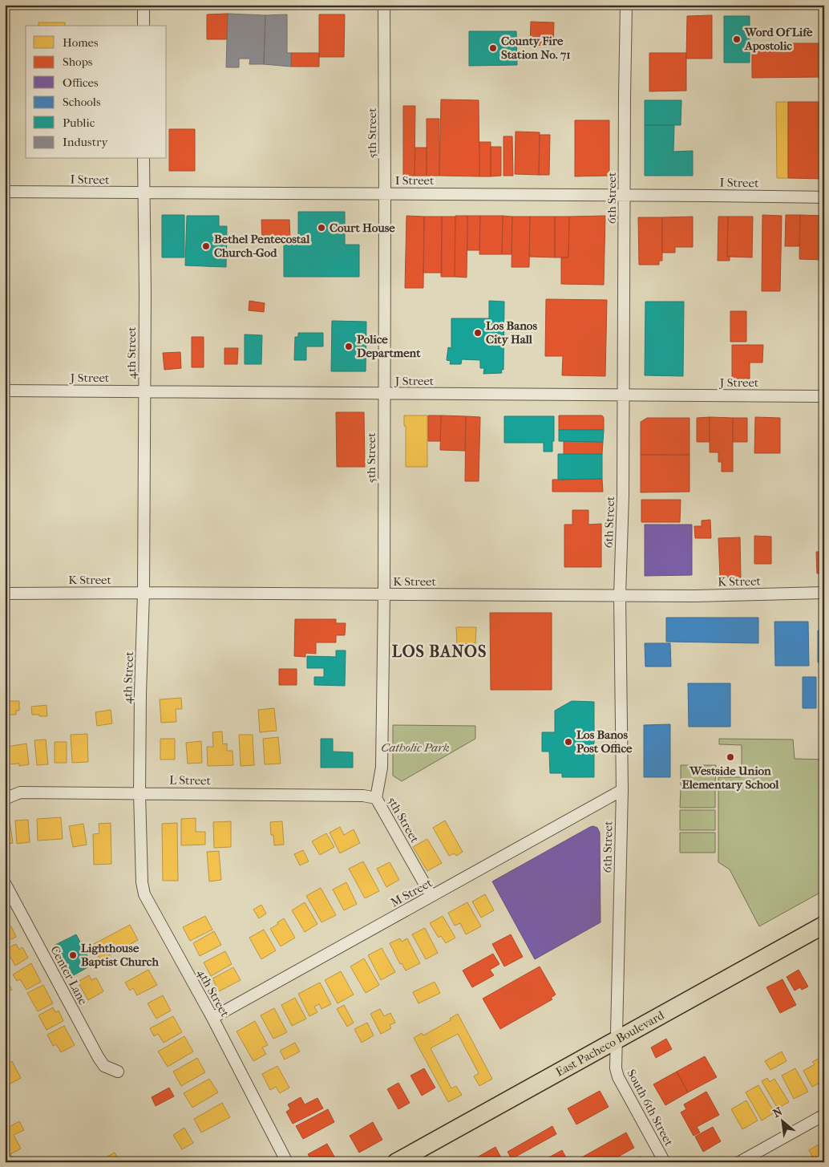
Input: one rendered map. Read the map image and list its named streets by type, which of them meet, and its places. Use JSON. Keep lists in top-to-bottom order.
{
  "streets": {
    "highway": ["East Pacheco Boulevard"],
    "street": [
      "5th Street",
      "I Street",
      "6th Street",
      "4th Street",
      "J Street",
      "K Street",
      "L Street",
      "M Street",
      "Center Lane",
      "South 6th Street"
    ]
  },
  "crossings": [
    ["5th Street", "I Street"],
    ["5th Street", "J Street"],
    ["5th Street", "K Street"],
    ["5th Street", "L Street"],
    ["5th Street", "M Street"],
    ["I Street", "6th Street"],
    ["I Street", "4th Street"],
    ["6th Street", "J Street"],
    ["6th Street", "K Street"],
    ["6th Street", "M Street"],
    ["6th Street", "East Pacheco Boulevard"],
    ["6th Street", "South 6th Street"],
    ["4th Street", "J Street"],
    ["4th Street", "K Street"],
    ["4th Street", "L Street"],
    ["4th Street", "M Street"],
    ["East Pacheco Boulevard", "South 6th Street"]
  ],
  "districts": ["LOS BANOS"],
  "parks": ["Catholic Park"],
  "places": [
    "Word Of Life Apostolic",
    "County Fire Station No. 71",
    "Court House",
    "Bethel Pentecostal Church-God",
    "Los Banos City Hall",
    "Police Department",
    "Los Banos Post Office",
    "Westside Union Elementary School",
    "Lighthouse Baptist Church"
  ],
  "legend": [
    "Homes",
    "Shops",
    "Offices",
    "Schools",
    "Public",
    "Industry"
  ],
  "north": "top left"
}
